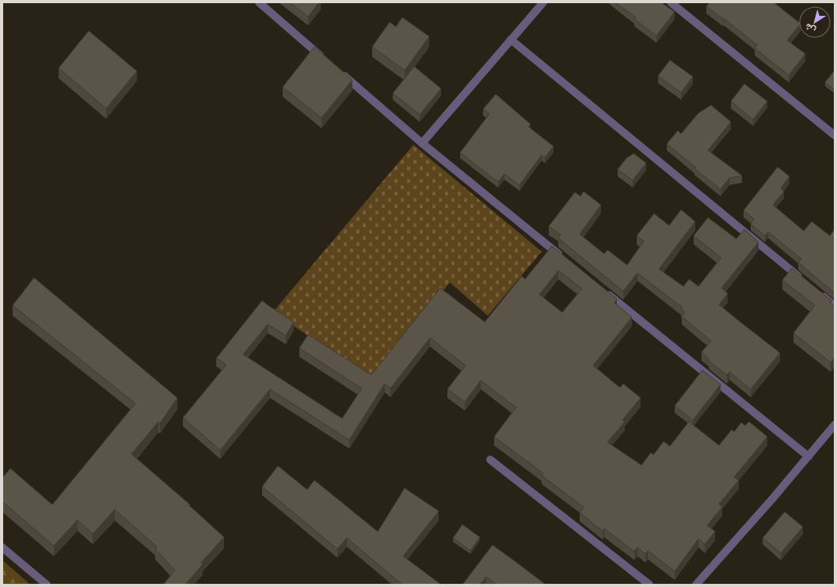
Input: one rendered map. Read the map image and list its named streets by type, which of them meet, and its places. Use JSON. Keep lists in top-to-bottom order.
{
  "north": "bottom left"
}
